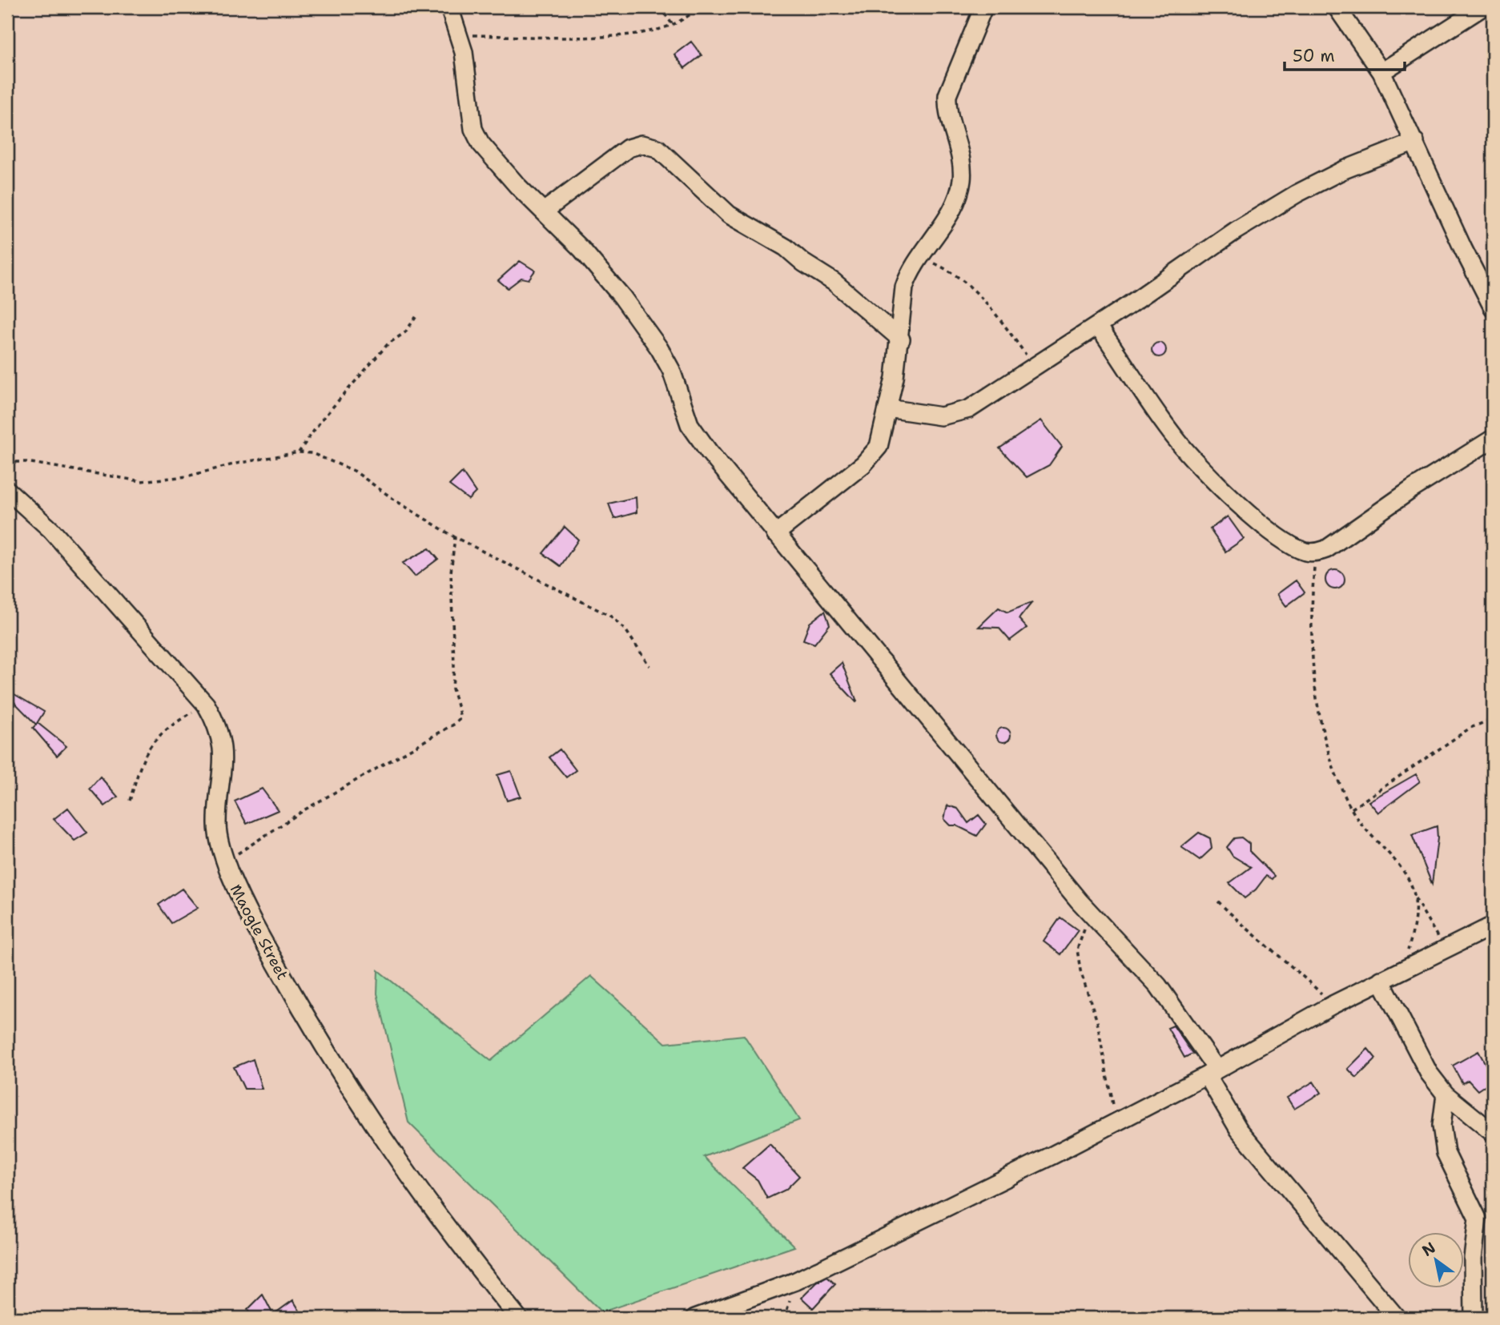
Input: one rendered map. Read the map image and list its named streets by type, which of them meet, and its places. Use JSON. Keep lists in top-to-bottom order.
{
  "streets": {
    "street": ["Maogle Street"]
  },
  "scale_bar": "50 m",
  "north": "top left"
}
